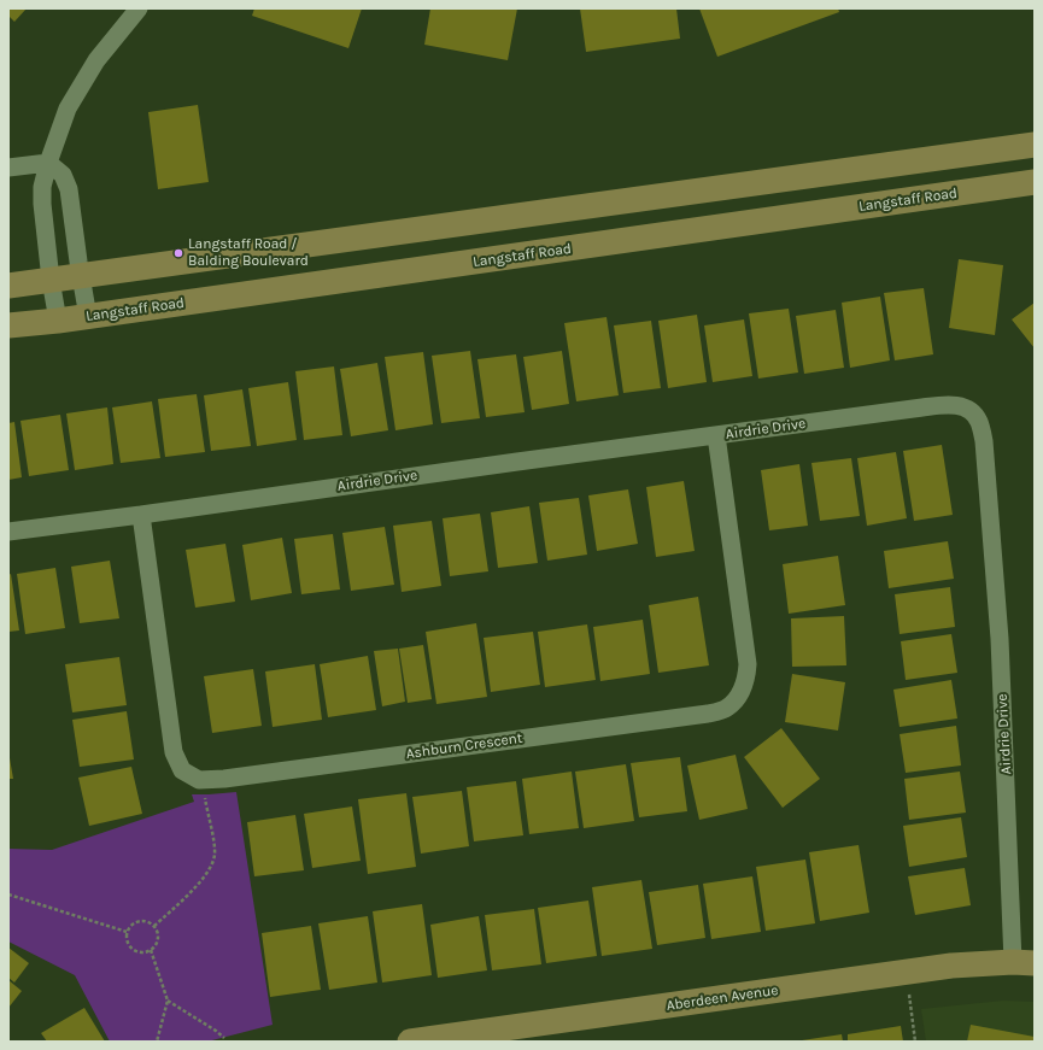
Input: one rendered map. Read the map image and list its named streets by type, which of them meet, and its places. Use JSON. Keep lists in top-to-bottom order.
{
  "streets": {
    "main road": ["Langstaff Road", "Aberdeen Avenue"],
    "street": ["Airdrie Drive", "Ashburn Crescent"]
  },
  "crossings": [
    ["Airdrie Drive", "Ashburn Crescent"],
    ["Airdrie Drive", "Aberdeen Avenue"]
  ],
  "places": ["Langstaff Road / Balding Boulevard"]
}
